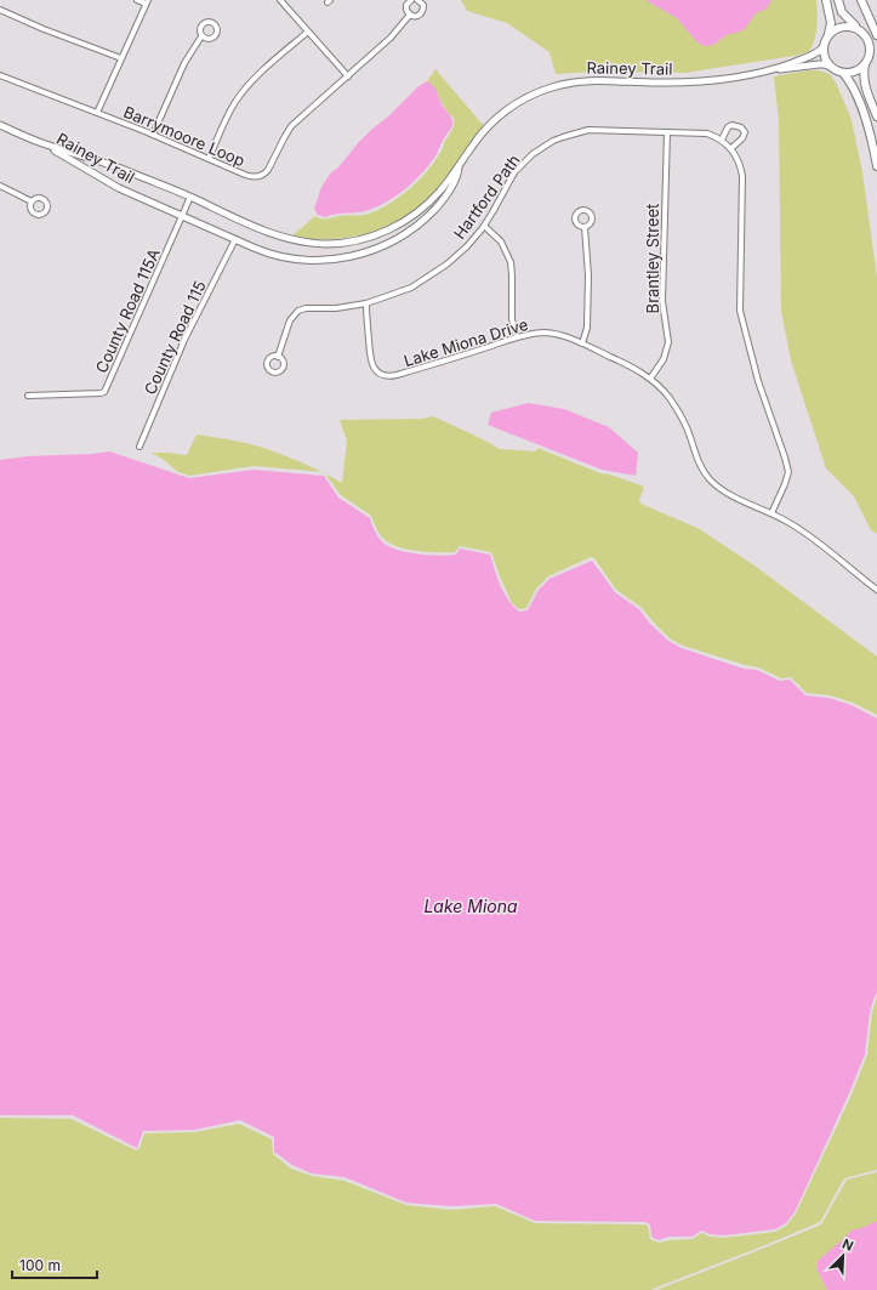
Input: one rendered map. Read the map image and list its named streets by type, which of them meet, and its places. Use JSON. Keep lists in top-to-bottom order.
{
  "streets": {
    "street": [
      "Rainey Trail",
      "Barrymoore Loop",
      "Hartford Path",
      "Brantley Street",
      "County Road 115A",
      "County Road 115",
      "Lake Miona Drive"
    ]
  },
  "crossings": [
    ["Rainey Trail", "County Road 115A"],
    ["Rainey Trail", "County Road 115"],
    ["Hartford Path", "Brantley Street"],
    ["Hartford Path", "Lake Miona Drive"],
    ["Brantley Street", "Lake Miona Drive"]
  ],
  "water": ["Lake Miona"],
  "scale_bar": "100 m",
  "north": "top right"
}
